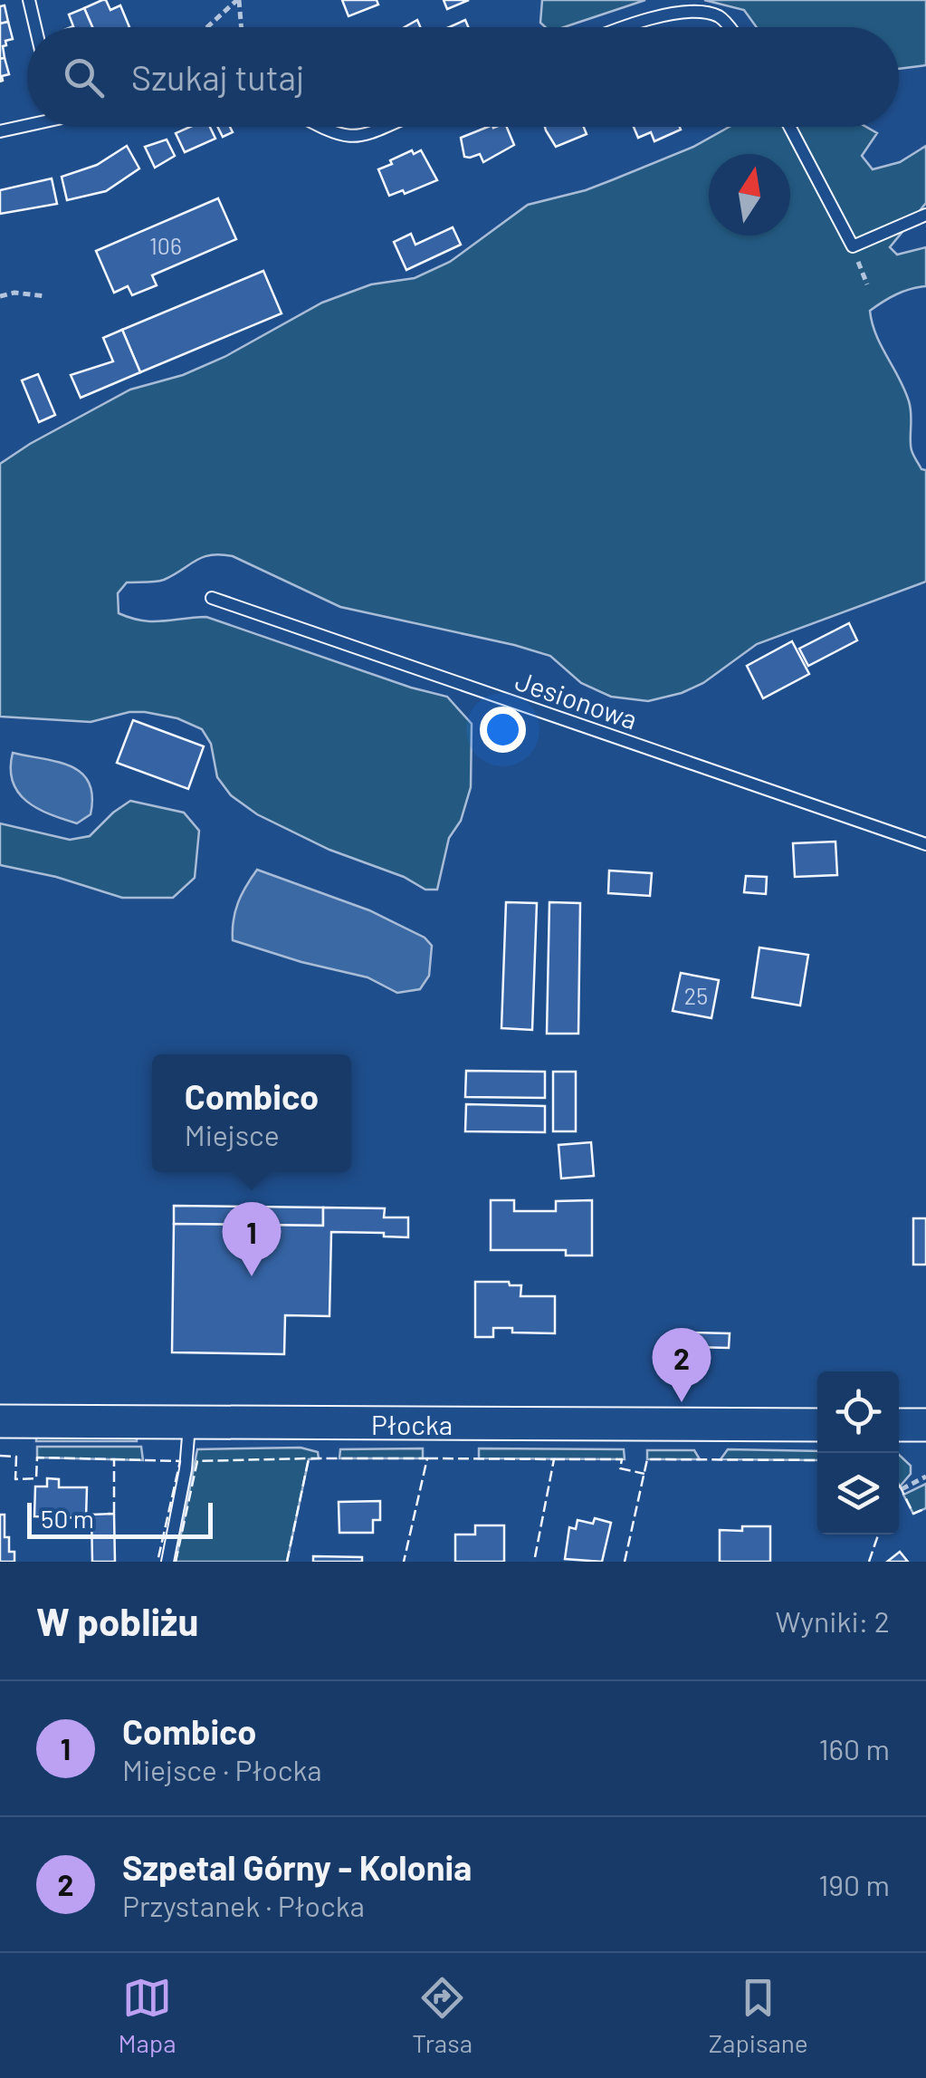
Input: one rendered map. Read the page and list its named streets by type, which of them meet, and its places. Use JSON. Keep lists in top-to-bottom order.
{
  "streets": {
    "main road": ["Płocka"],
    "lane": ["Jesionowa"]
  },
  "house_numbers": ["106", "25"],
  "scale_bar": "50 m",
  "north": "top",
  "page": {
    "search": "Szukaj tutaj",
    "popup": ["Combico", "Miejsce"],
    "pins": ["1", "2"],
    "scale": "50 m",
    "heading": ["W pobliżu", "Wyniki: 2"],
    "list": [
      {
        "mark": "1",
        "name": "Combico",
        "note": "Miejsce · Płocka",
        "value": "160 m"
      },
      {
        "mark": "2",
        "name": "Szpetal Górny - Kolonia",
        "note": "Przystanek · Płocka",
        "value": "190 m"
      }
    ],
    "nav": ["Mapa", "Trasa", "Zapisane"]
  }
}
